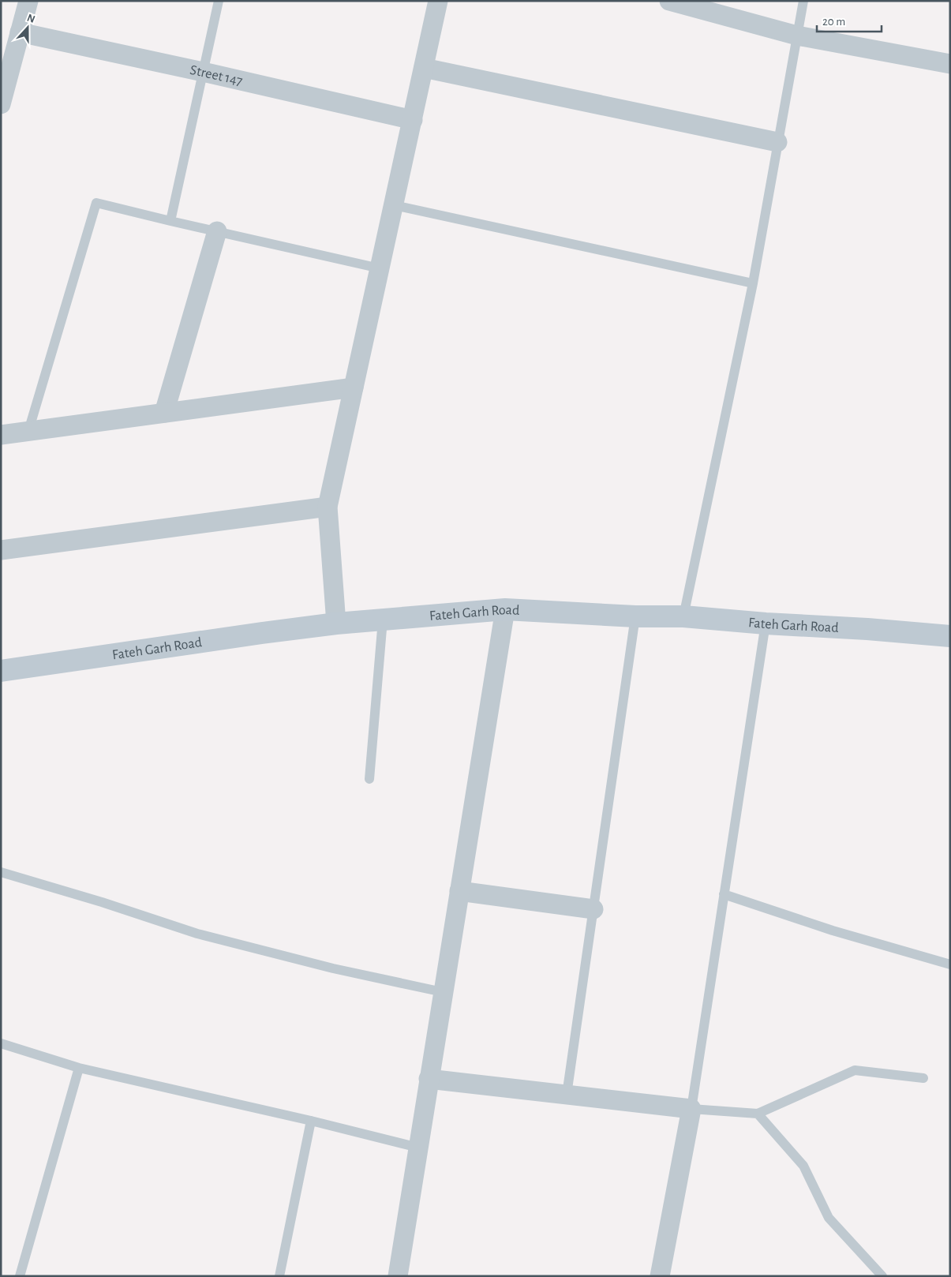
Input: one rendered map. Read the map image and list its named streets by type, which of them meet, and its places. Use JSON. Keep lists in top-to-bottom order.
{
  "streets": {
    "street": ["Street 147", "Fateh Garh Road"]
  },
  "scale_bar": "20 m",
  "north": "top"
}
